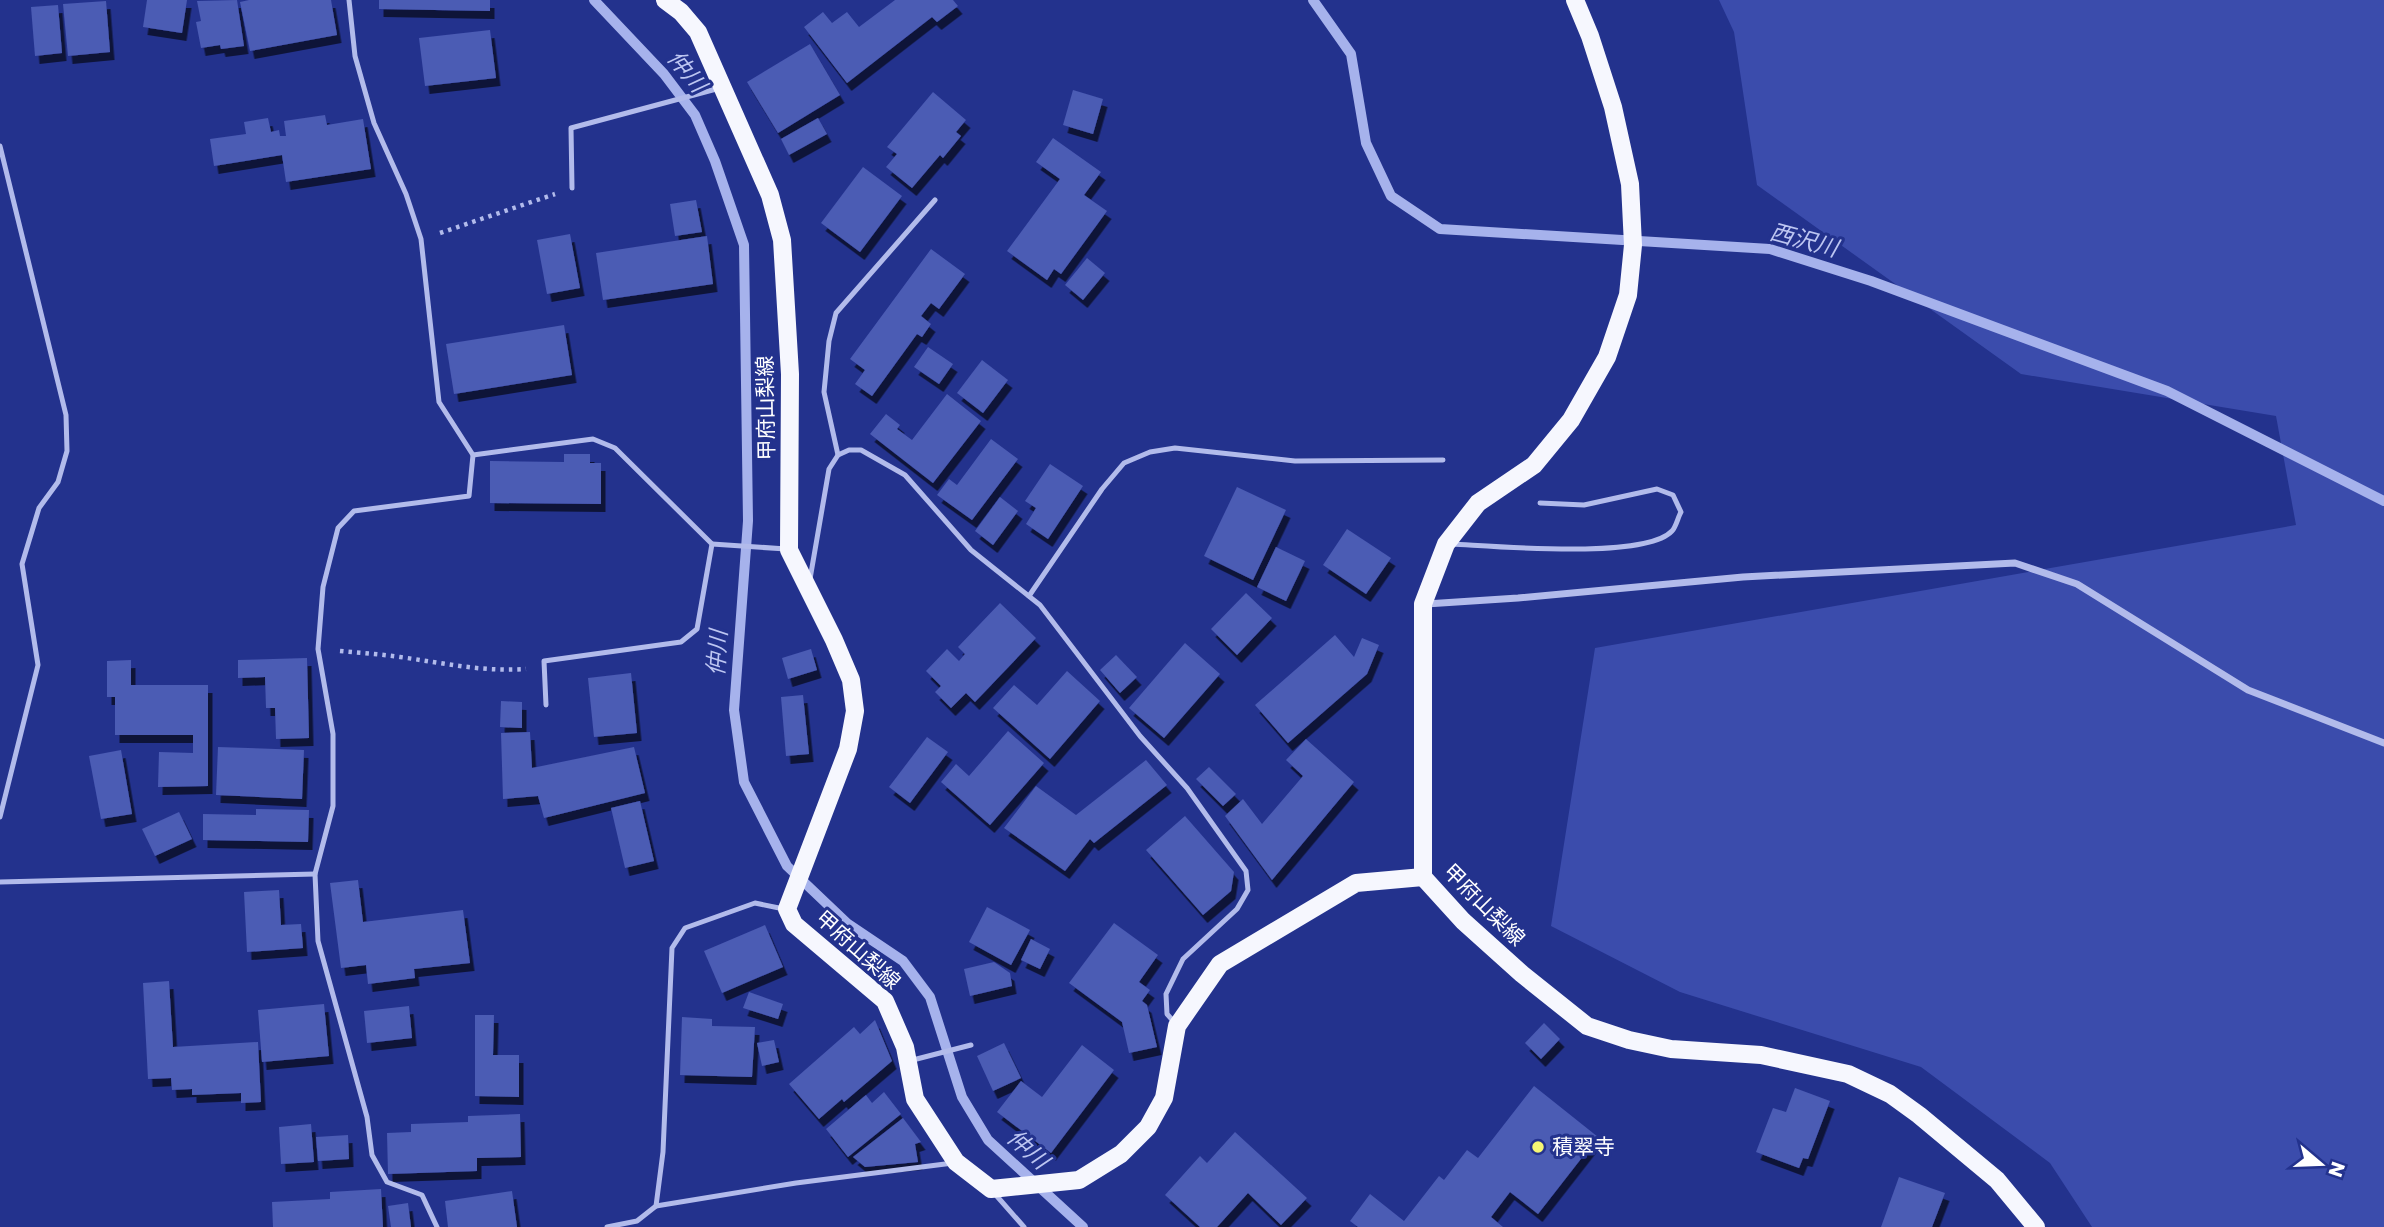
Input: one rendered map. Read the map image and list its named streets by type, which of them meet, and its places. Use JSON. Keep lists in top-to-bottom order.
{
  "streets": {
    "main road": ["甲府山梨線"]
  },
  "water": ["仲川", "西沢川"],
  "places": ["積翠寺"],
  "north": "right"
}
